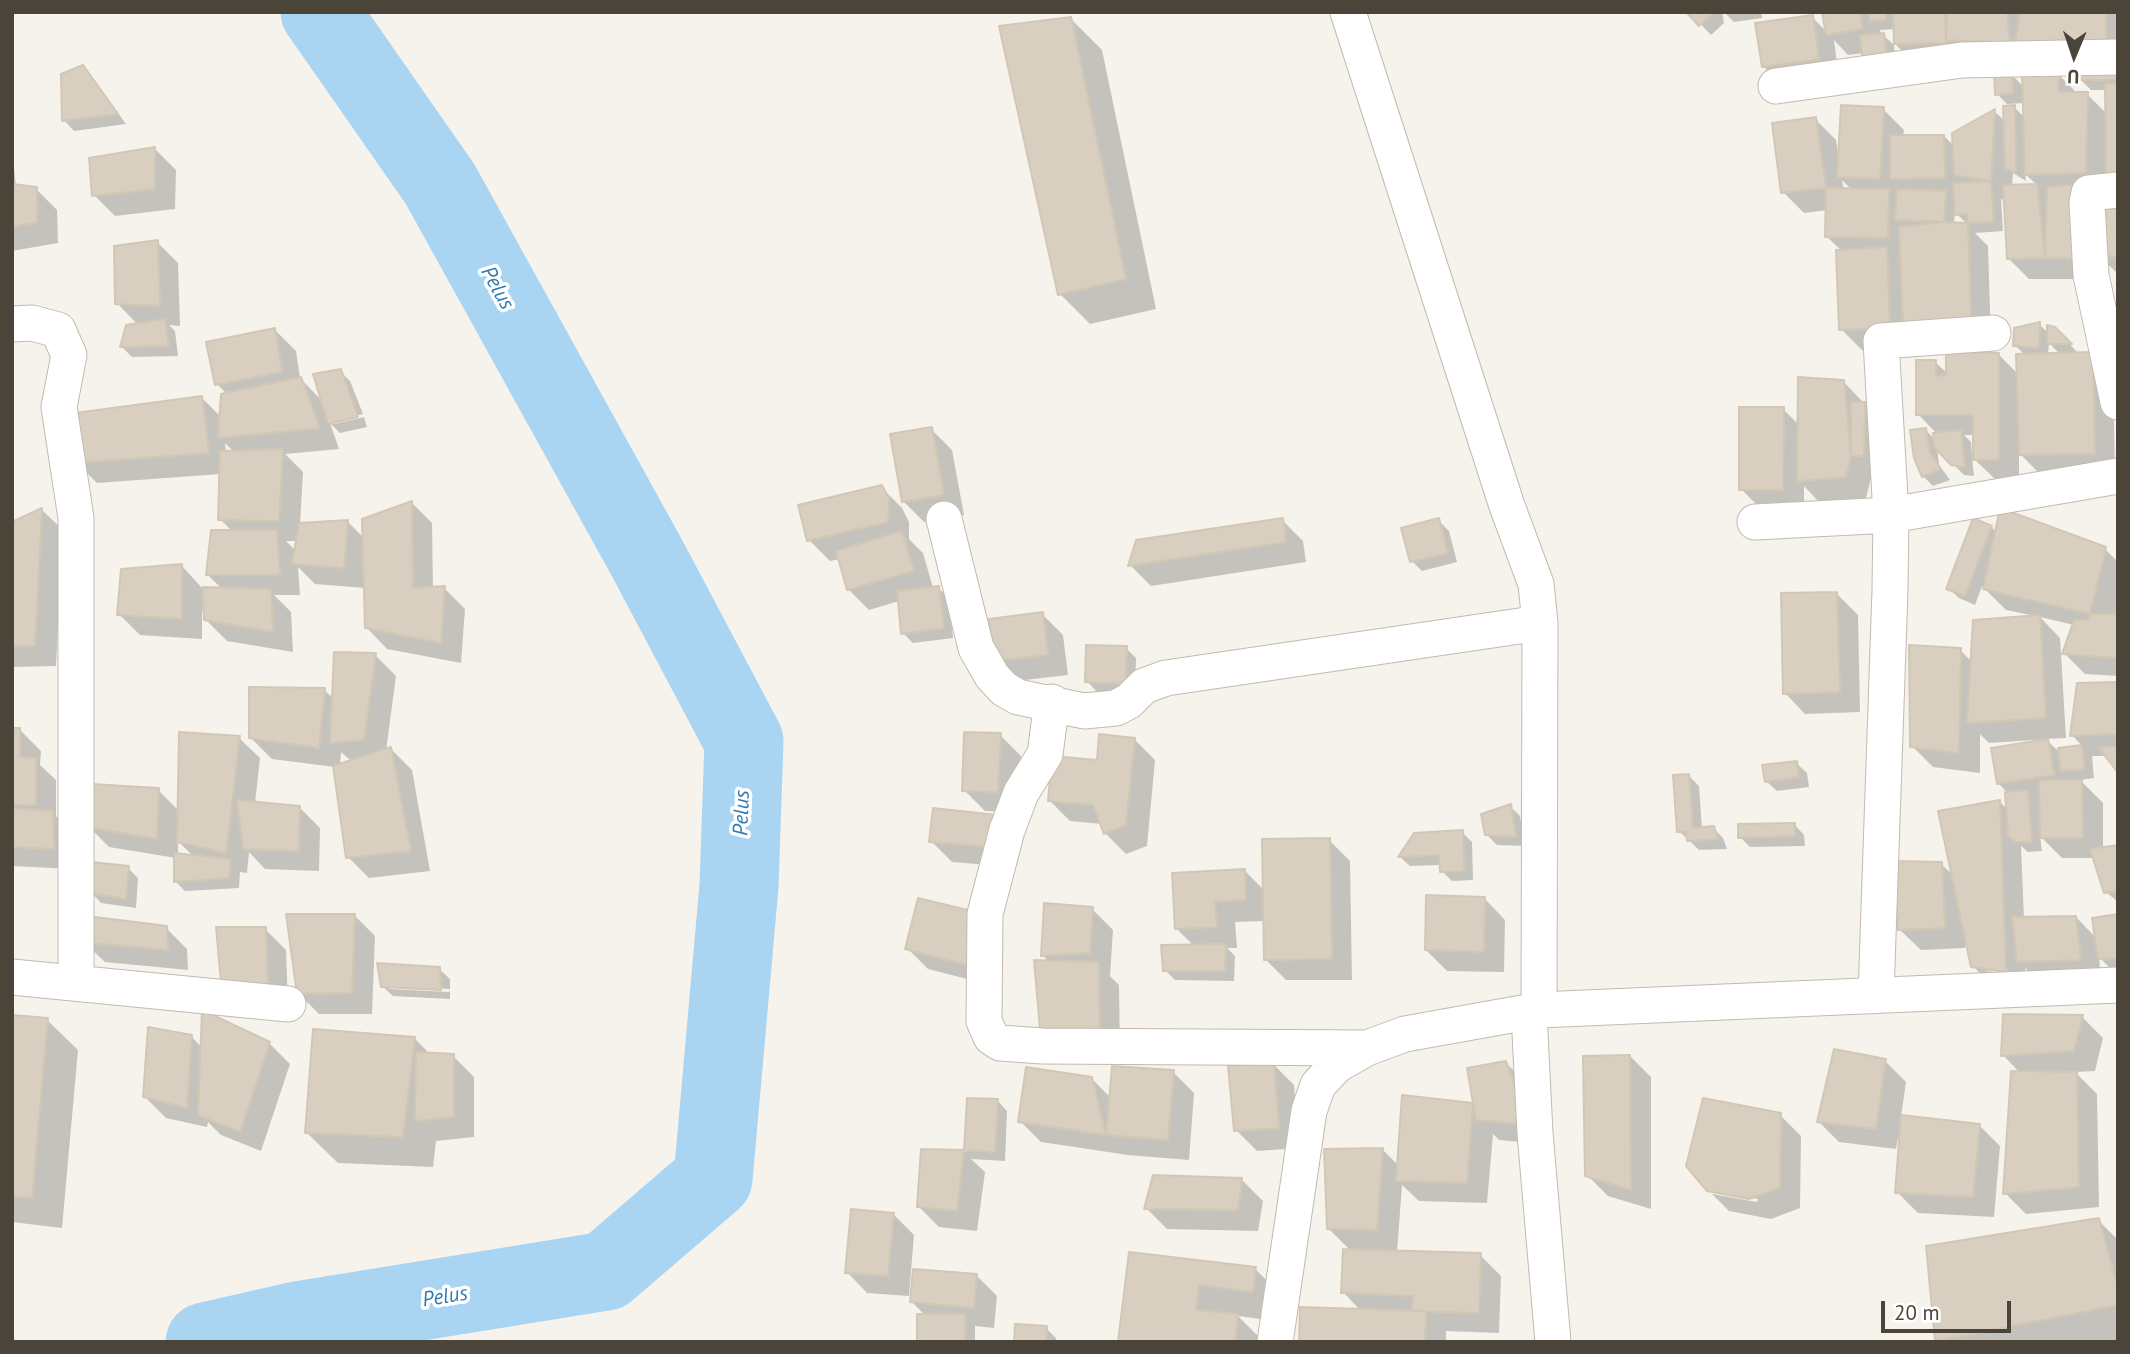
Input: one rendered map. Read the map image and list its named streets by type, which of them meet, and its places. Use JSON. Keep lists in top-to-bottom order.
{
  "water": ["Pelus"],
  "scale_bar": "20 m",
  "north": "bottom"
}
